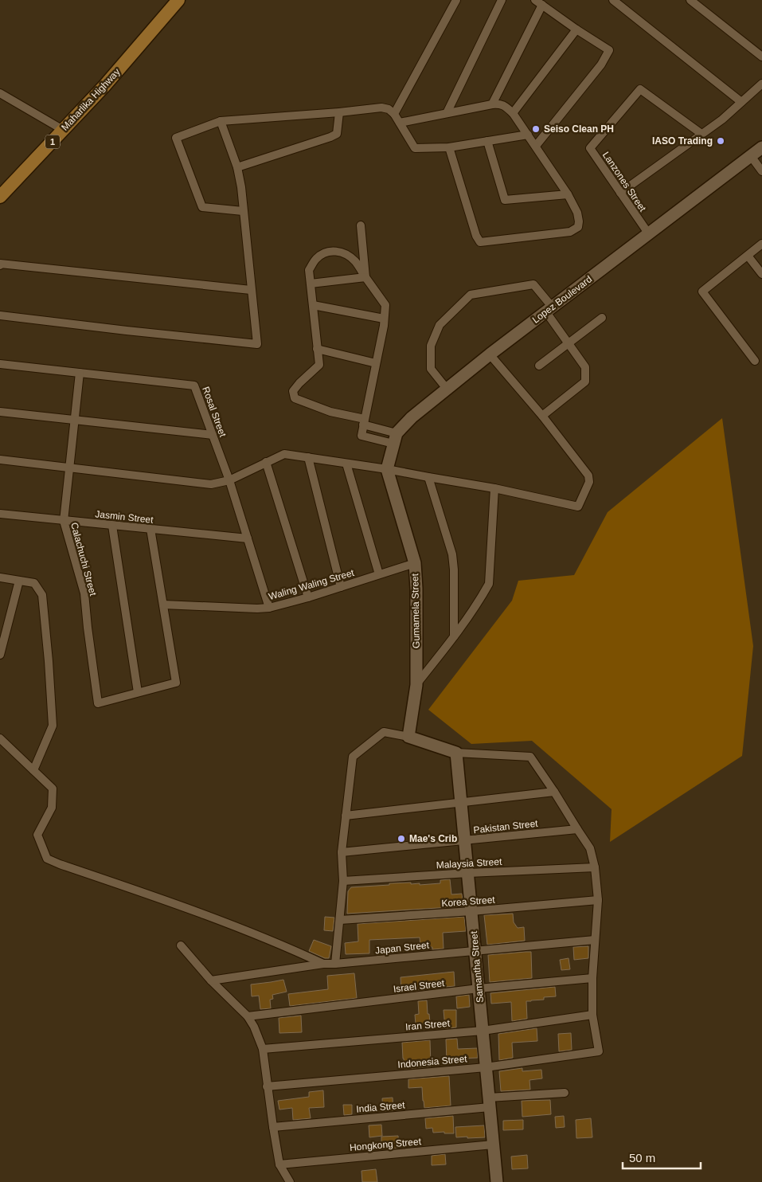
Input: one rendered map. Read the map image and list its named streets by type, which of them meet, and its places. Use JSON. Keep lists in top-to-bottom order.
{
  "streets": {
    "main road": ["Maharlika Highway", "1"],
    "street": [
      "Lanzones Street",
      "Lopez Boulevard",
      "Rosal Street",
      "Jasmin Street",
      "Calachuchi Street",
      "Waling Waling Street",
      "Gumamela Street",
      "Pakistan Street",
      "Malaysia Street",
      "Korea Street",
      "Japan Street",
      "Samantha Street",
      "Israel Street",
      "Iran Street",
      "Indonesia Street",
      "India Street",
      "Hongkong Street"
    ]
  },
  "crossings": [
    ["Lanzones Street", "Lopez Boulevard"],
    ["Lopez Boulevard", "Gumamela Street"],
    ["Rosal Street", "Jasmin Street"],
    ["Rosal Street", "Calachuchi Street"],
    ["Rosal Street", "Waling Waling Street"],
    ["Jasmin Street", "Calachuchi Street"],
    ["Waling Waling Street", "Gumamela Street"],
    ["Pakistan Street", "Samantha Street"],
    ["Malaysia Street", "Samantha Street"],
    ["Korea Street", "Samantha Street"],
    ["Japan Street", "Samantha Street"],
    ["Samantha Street", "Israel Street"],
    ["Samantha Street", "Iran Street"],
    ["Samantha Street", "Indonesia Street"],
    ["Samantha Street", "India Street"],
    ["Samantha Street", "Hongkong Street"],
    ["Iran Street", "Indonesia Street"]
  ],
  "places": ["Seiso Clean PH", "IASO Trading", "Mae's Crib"],
  "scale_bar": "50 m"
}
